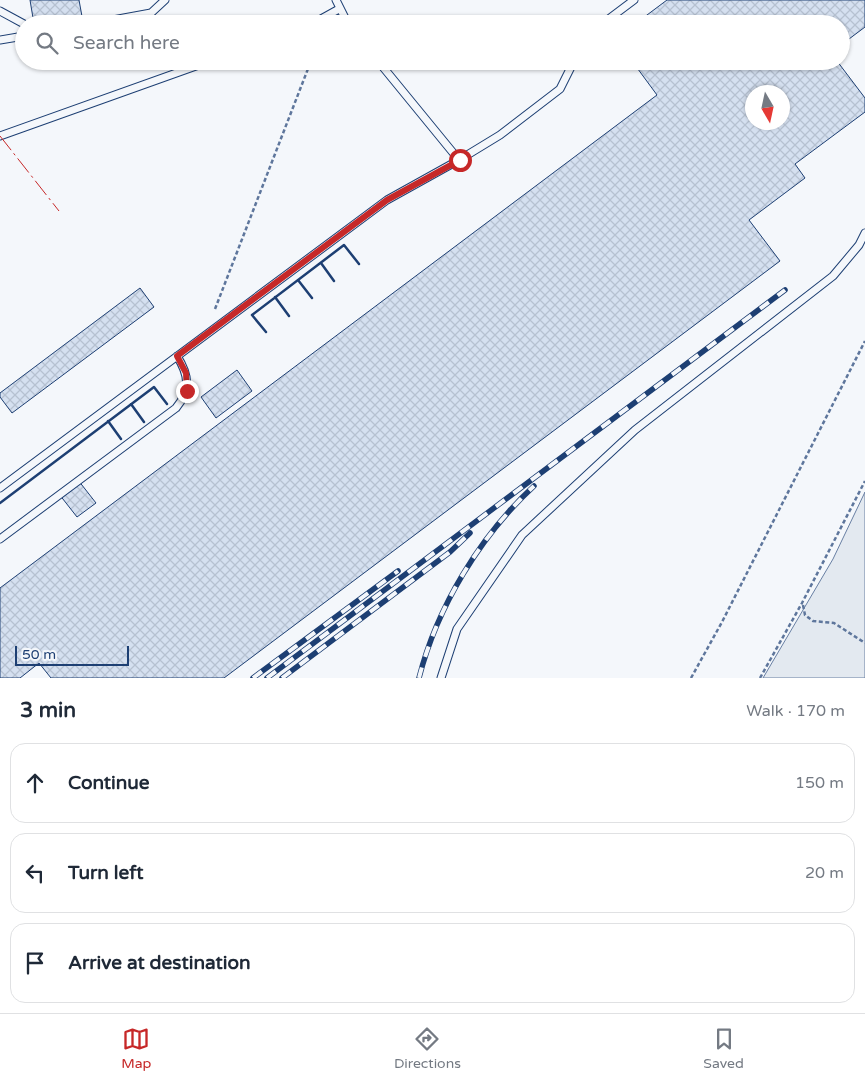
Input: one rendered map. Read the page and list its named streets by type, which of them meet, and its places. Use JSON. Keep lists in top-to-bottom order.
{
  "scale_bar": "50 m",
  "north": "bottom",
  "page": {
    "search": "Search here",
    "scale": "50 m",
    "heading": ["3 min", "Walk · 170 m"],
    "list": [
      ["Continue", "150 m"],
      ["Turn left", "20 m"],
      "Arrive at destination"
    ],
    "nav": ["Map", "Directions", "Saved"]
  }
}
